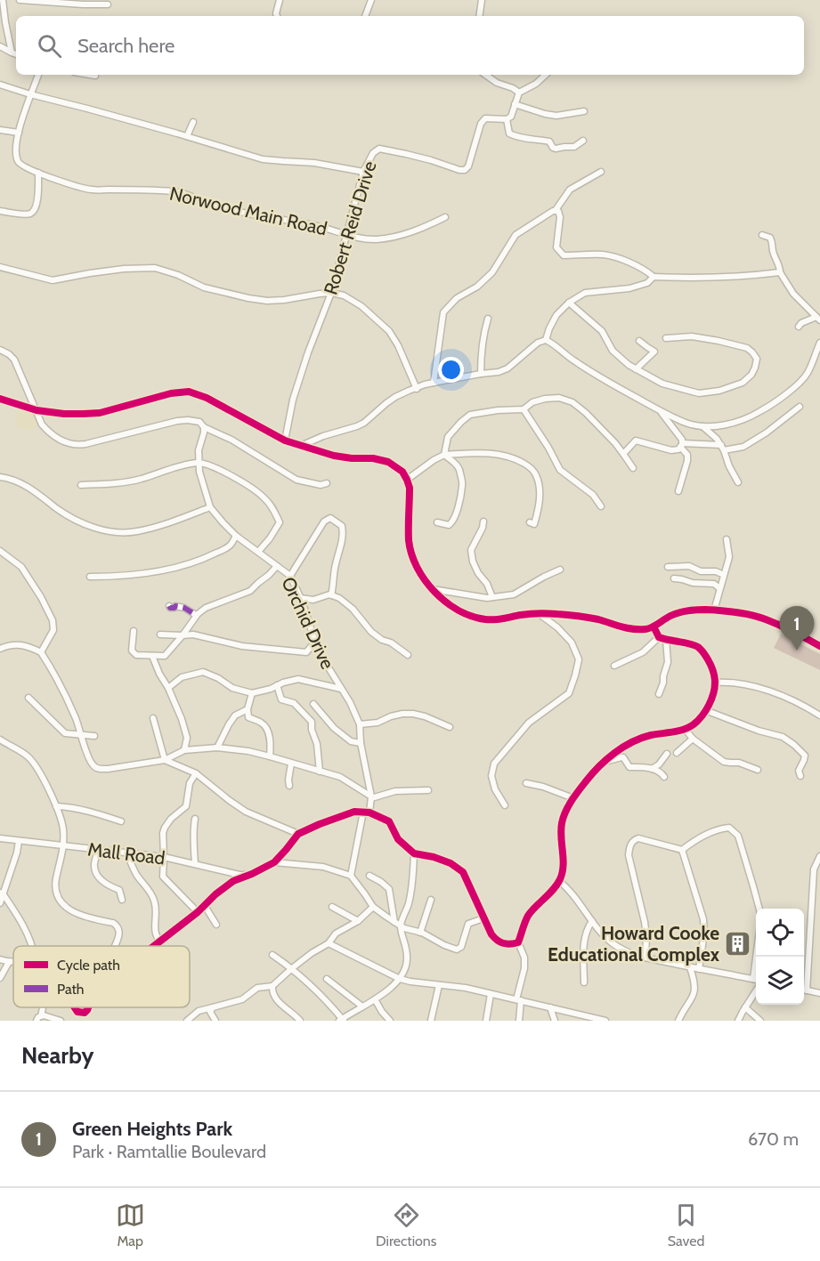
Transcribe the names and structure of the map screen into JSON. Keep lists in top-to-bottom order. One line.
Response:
{"streets":{"street":["Norwood Main Road","Robert Reid Drive","Orchid Drive","Mall Road"]},"crossings":[["Norwood Main Road","Robert Reid Drive"]],"places":{"building":["Howard Cooke Educational Complex"]},"legend":["Cycle path","Path"],"page":{"search":"Search here","pins":"1","heading":"Nearby","list":[{"mark":"1","name":"Green Heights Park","note":"Park · Ramtallie Boulevard","value":"670 m"}],"nav":["Map","Directions","Saved"]}}
